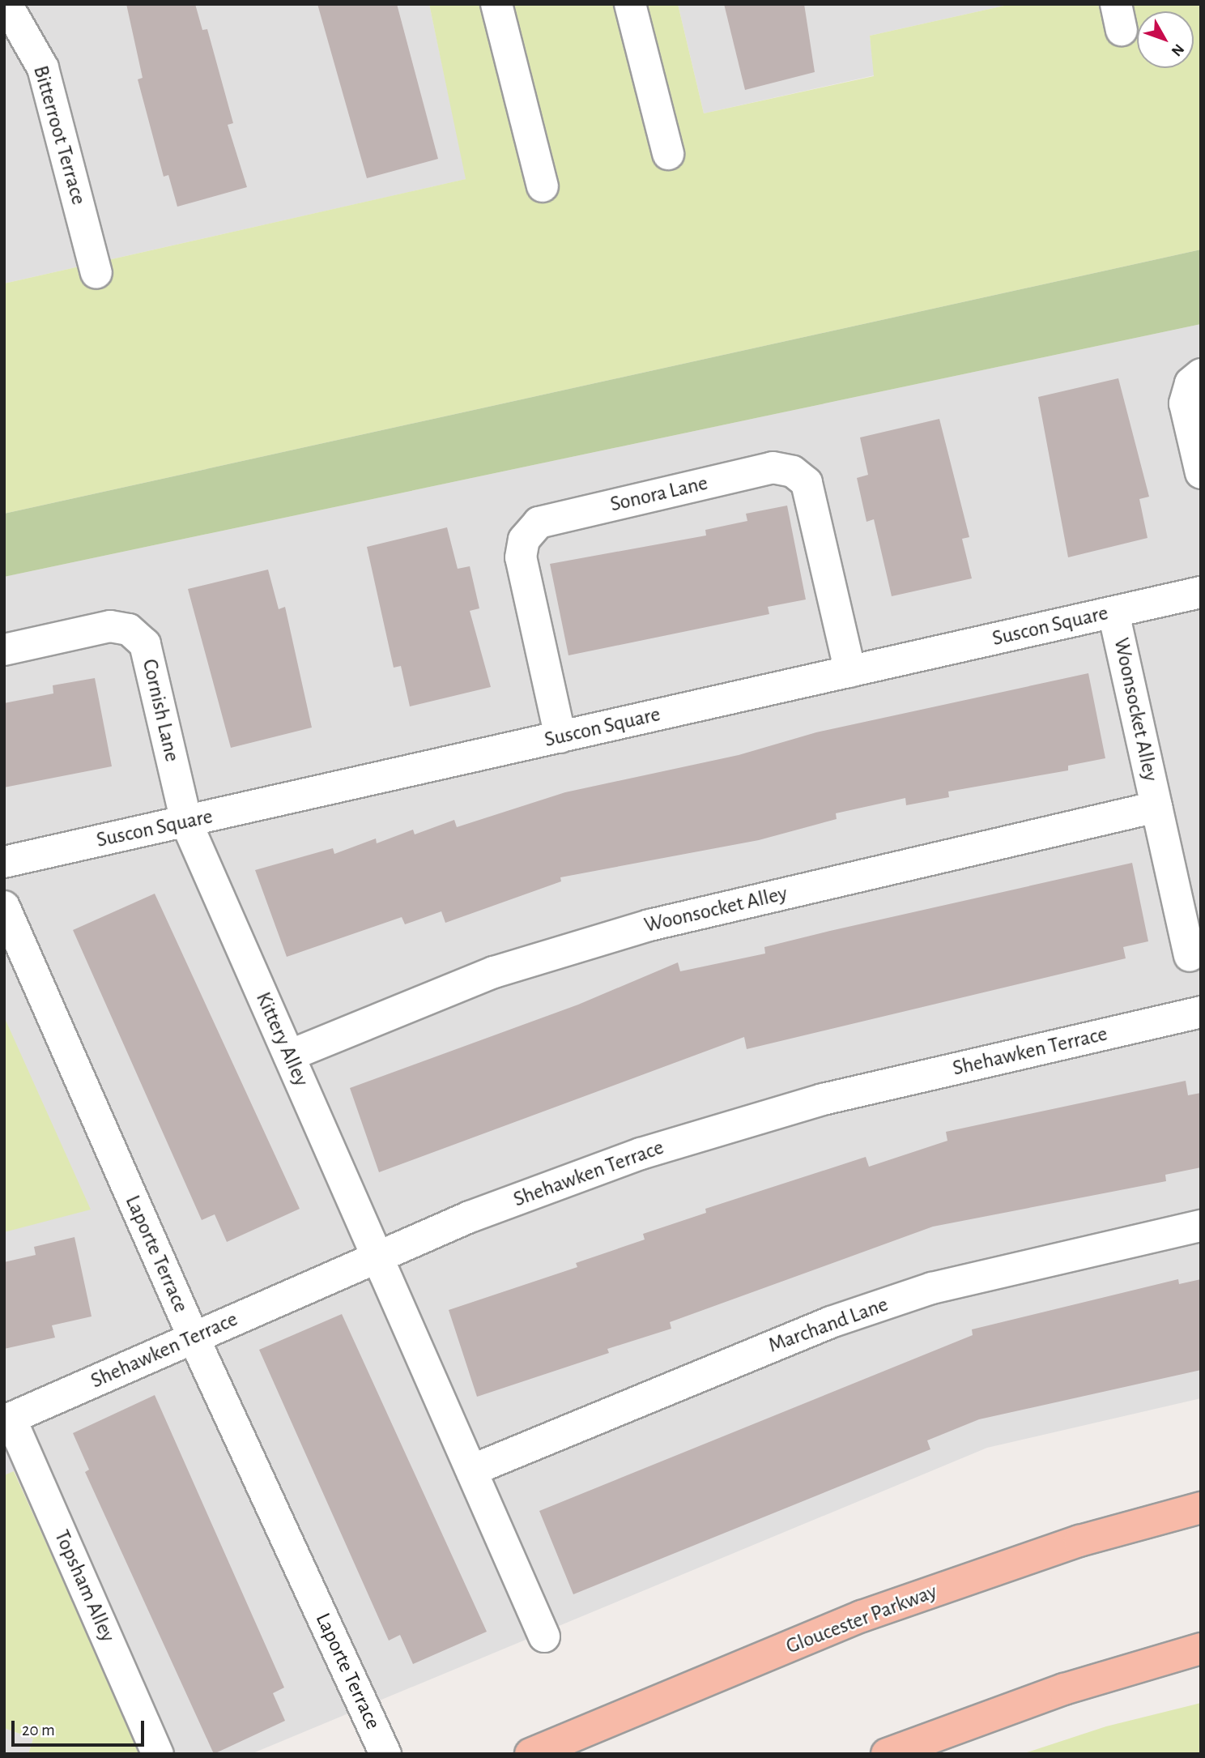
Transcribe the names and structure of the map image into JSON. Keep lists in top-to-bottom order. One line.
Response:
{"streets":{"main road":["Gloucester Parkway"],"street":["Bitterroot Terrace","Sonora Lane","Suscon Square","Woonsocket Alley","Cornish Lane","Kittery Alley","Shehawken Terrace","Laporte Terrace","Marchand Lane","Topsham Alley"]},"crossings":[["Sonora Lane","Suscon Square"],["Suscon Square","Woonsocket Alley"],["Suscon Square","Cornish Lane"],["Suscon Square","Kittery Alley"],["Woonsocket Alley","Kittery Alley"],["Cornish Lane","Kittery Alley"],["Kittery Alley","Shehawken Terrace"],["Shehawken Terrace","Laporte Terrace"],["Shehawken Terrace","Topsham Alley"]],"scale_bar":"20 m","north":"bottom right"}
